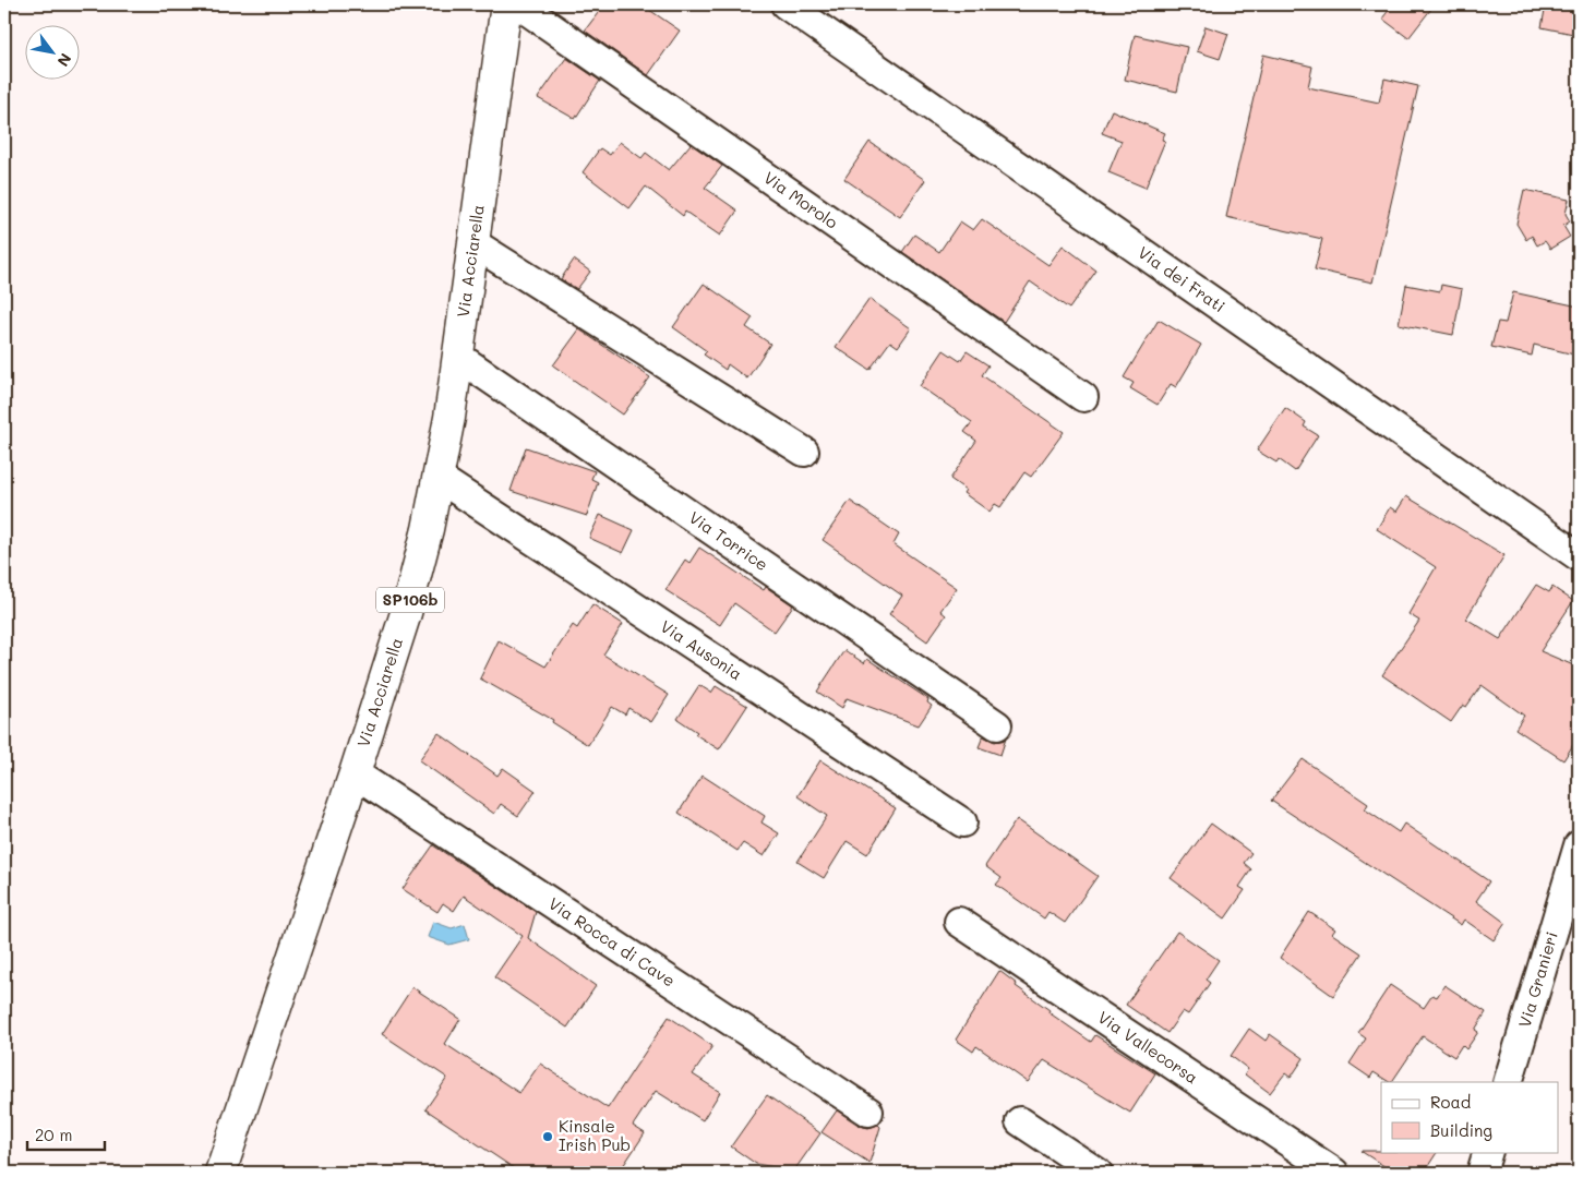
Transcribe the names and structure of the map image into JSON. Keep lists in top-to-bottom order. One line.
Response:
{"streets":{"main road":["Via Acciarella","SP106b"],"street":["Via Morolo","Via dei Frati","Via Torrice","Via Ausonia","Via Rocca di Cave","Via Granieri","Via Vallecorsa"]},"crossings":[["Via Acciarella","Via Torrice"],["Via Acciarella","Via Ausonia"],["Via Acciarella","Via Rocca di Cave"]],"places":["Kinsale Irish Pub"],"legend":["Road","Building"],"scale_bar":"20 m","north":"bottom right"}
